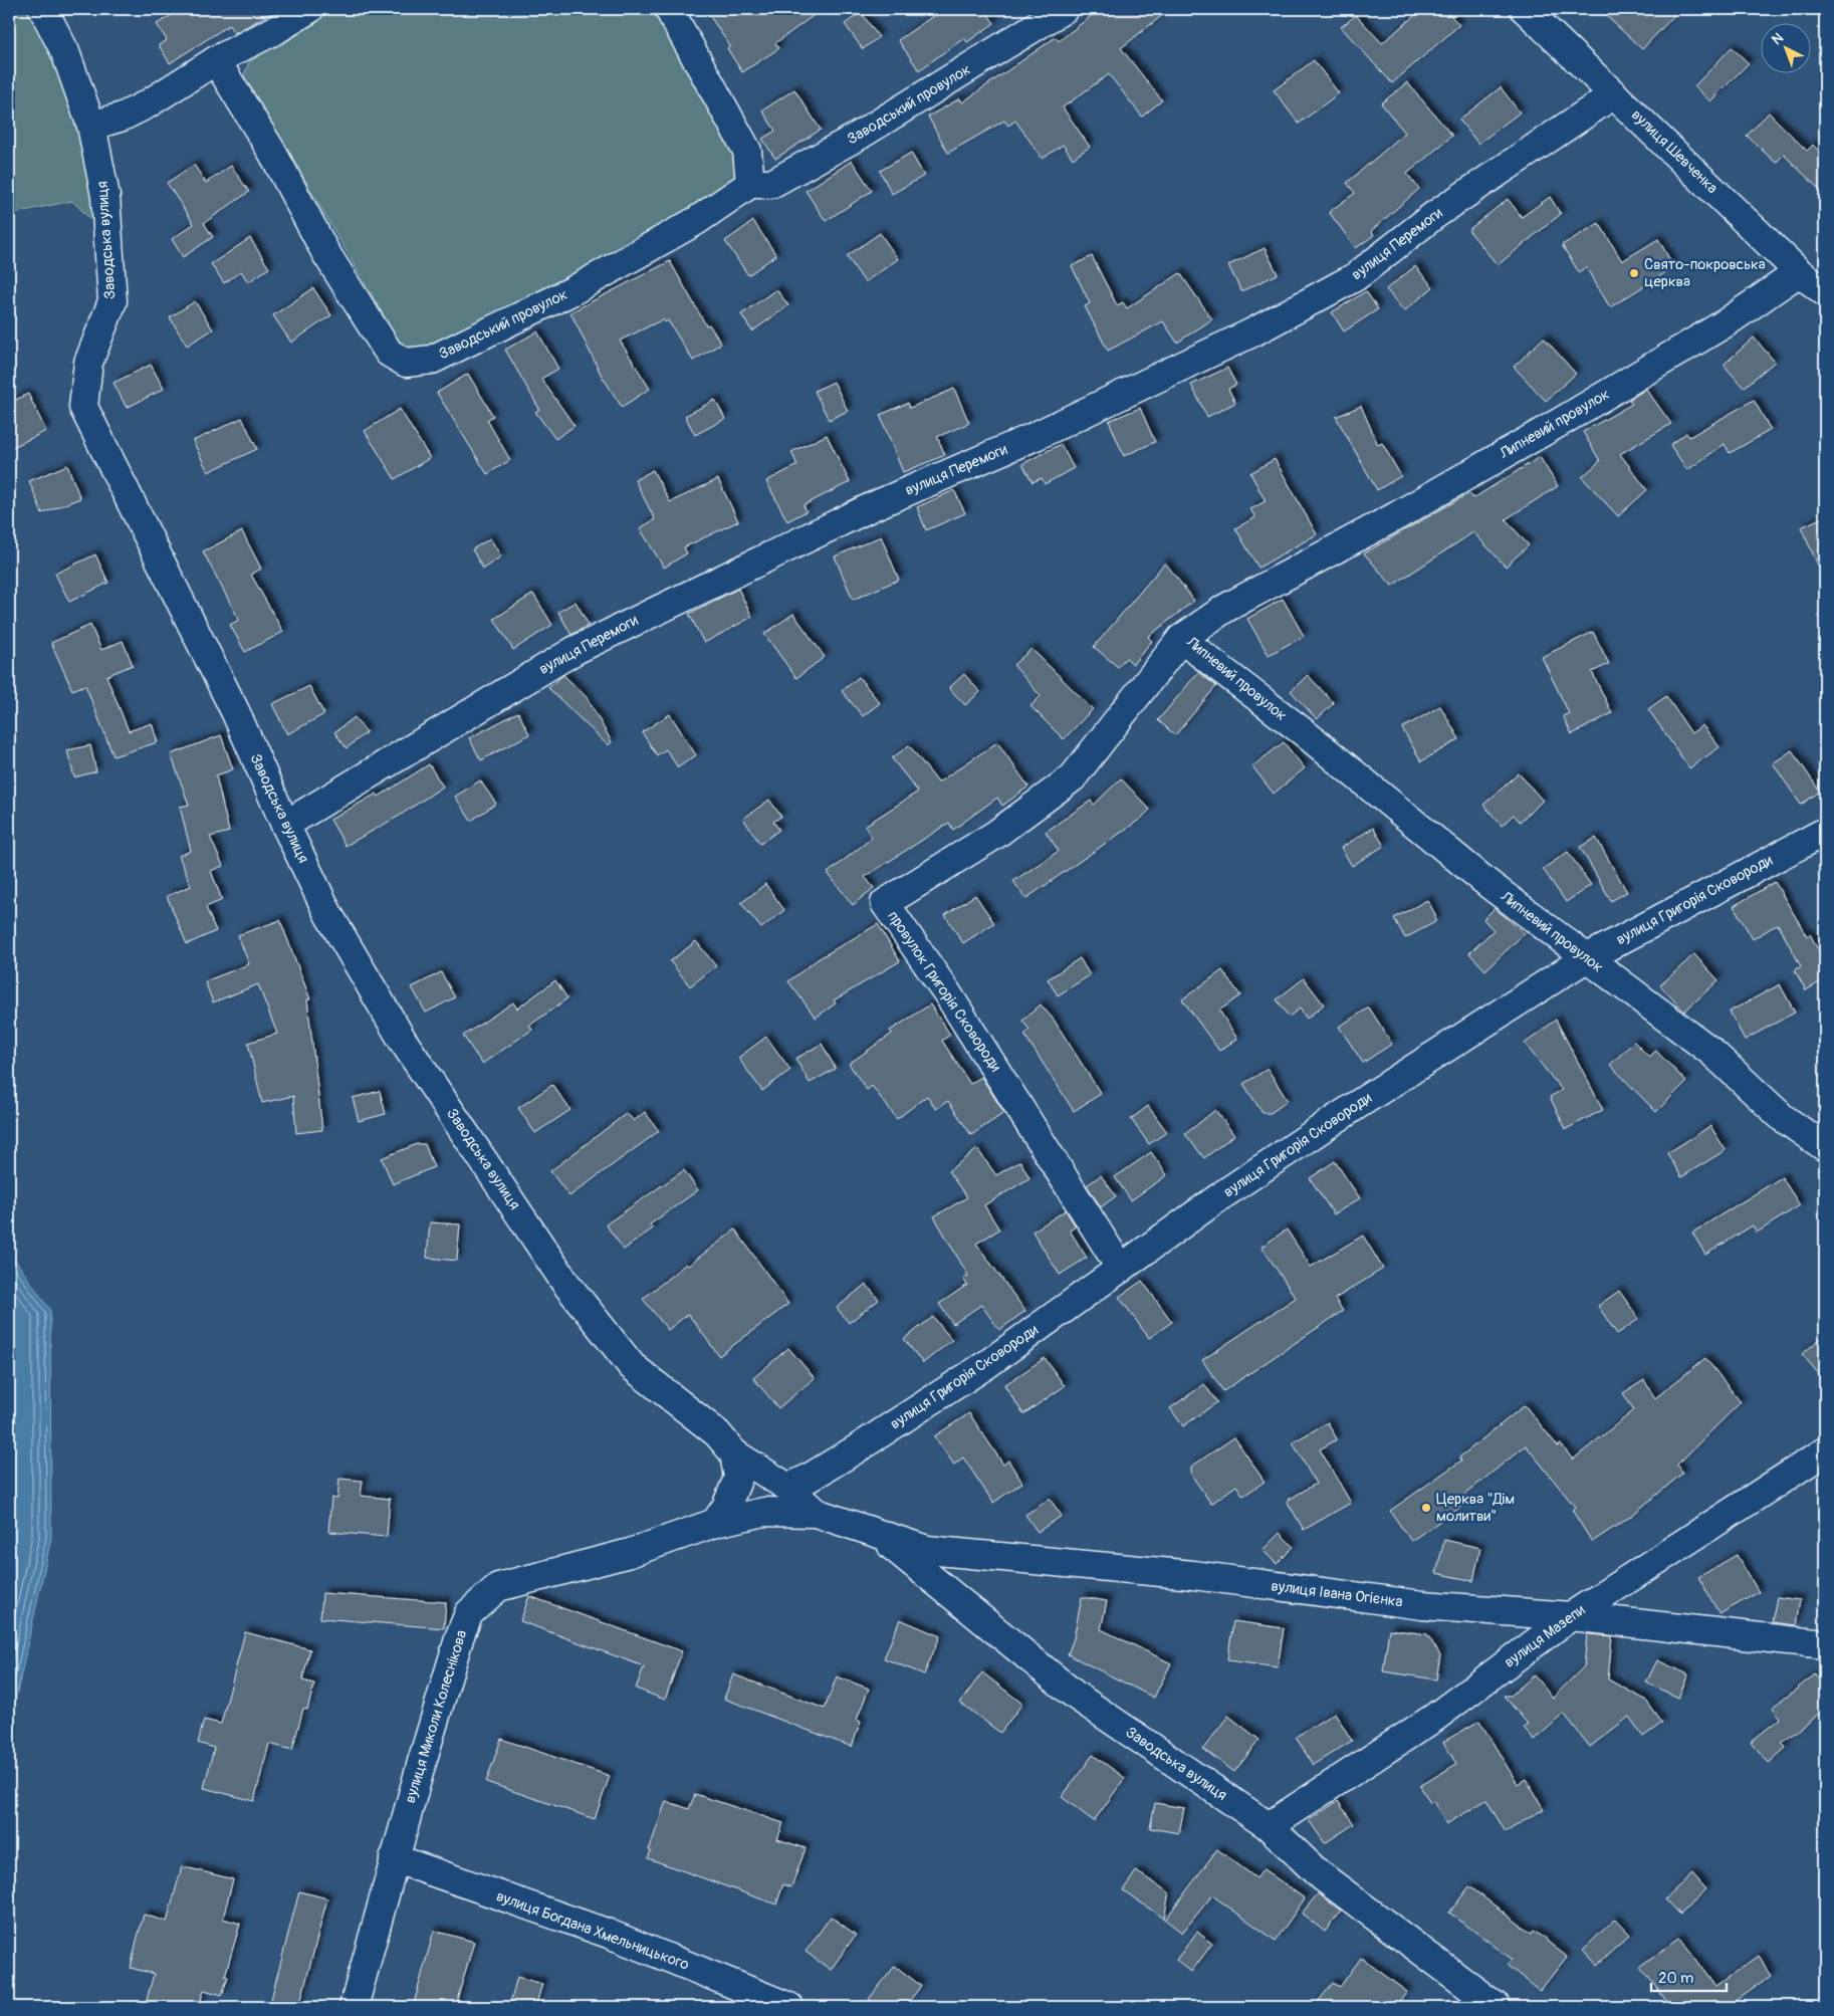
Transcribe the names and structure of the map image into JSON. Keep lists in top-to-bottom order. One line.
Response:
{"streets":{"street":["Заводський провулок","вулиця Шевченка","Заводська вулиця","вулиця Перемоги","Липневий провулок","вулиця Григорія Сковороди","провулок Григорія Сковороди","вулиця Івана Огієнка","вулиця Мазепи","вулиця Миколи Колеснікова","вулиця Богдана Хмельницького"]},"crossings":[["вулиця Шевченка","вулиця Перемоги"],["вулиця Шевченка","Липневий провулок"],["Заводська вулиця","вулиця Перемоги"],["Заводська вулиця","вулиця Григорія Сковороди"],["Заводська вулиця","вулиця Івана Огієнка"],["Заводська вулиця","вулиця Мазепи"],["Заводська вулиця","вулиця Миколи Колеснікова"],["Липневий провулок","вулиця Григорія Сковороди"],["Липневий провулок","провулок Григорія Сковороди"],["вулиця Григорія Сковороди","провулок Григорія Сковороди"],["вулиця Івана Огієнка","вулиця Мазепи"],["вулиця Миколи Колеснікова","вулиця Богдана Хмельницького"]],"places":["Свято-покровська церква","Церква \"Дім молитви\""],"scale_bar":"20 m","north":"top left"}
